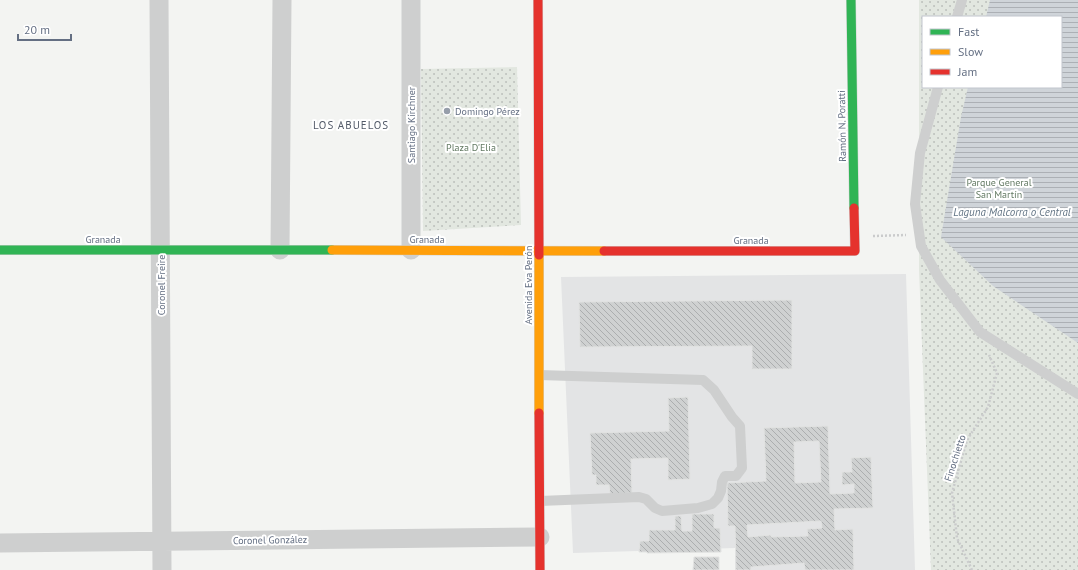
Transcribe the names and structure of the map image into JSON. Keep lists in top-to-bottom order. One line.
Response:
{"streets":{"street":["Santiago Kirchner","Ramón N. Poratti","Granada","Coronel Freire","Avenida Eva Perón","Coronel González"],"path":["Finochietto"]},"crossings":[["Santiago Kirchner","Granada"],["Ramón N. Poratti","Granada"],["Granada","Coronel Freire"],["Granada","Avenida Eva Perón"],["Coronel Freire","Coronel González"],["Avenida Eva Perón","Coronel González"]],"districts":["LOS ABUELOS"],"water":["Laguna Malcorra o Central"],"parks":["Plaza D'Elia","Parque General San Martín"],"places":["Domingo Pérez"],"legend":["Fast","Slow","Jam"],"scale_bar":"20 m"}
